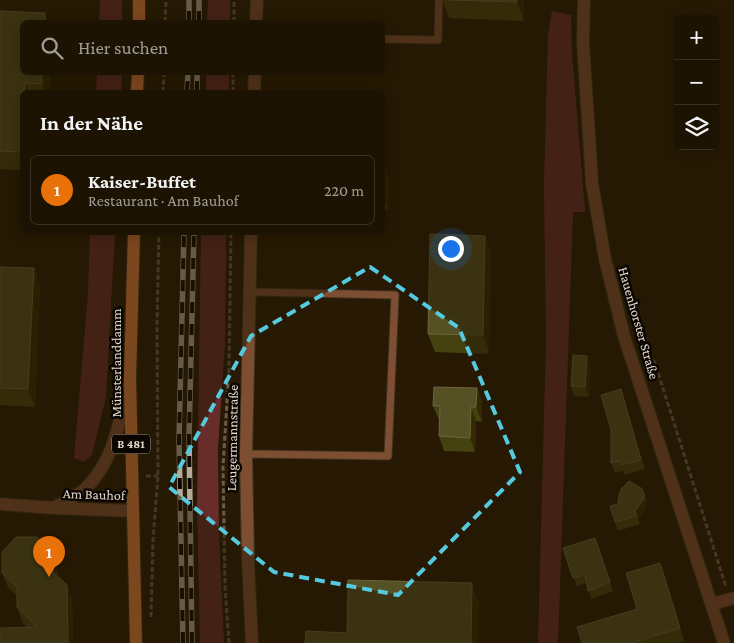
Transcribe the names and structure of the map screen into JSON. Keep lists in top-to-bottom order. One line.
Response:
{"streets":{"main road":["Münsterlanddamm","B 481"],"street":["Hauenhorster Straße","Leugermannstraße","Am Bauhof"]},"crossings":[["Münsterlanddamm","Am Bauhof"]],"page":{"map_buttons":["+","−"],"search":"Hier suchen","heading":"In der Nähe","list":[{"mark":"1","name":"Kaiser-Buffet","note":"Restaurant · Am Bauhof","value":"220 m"}],"pins":"1"}}
